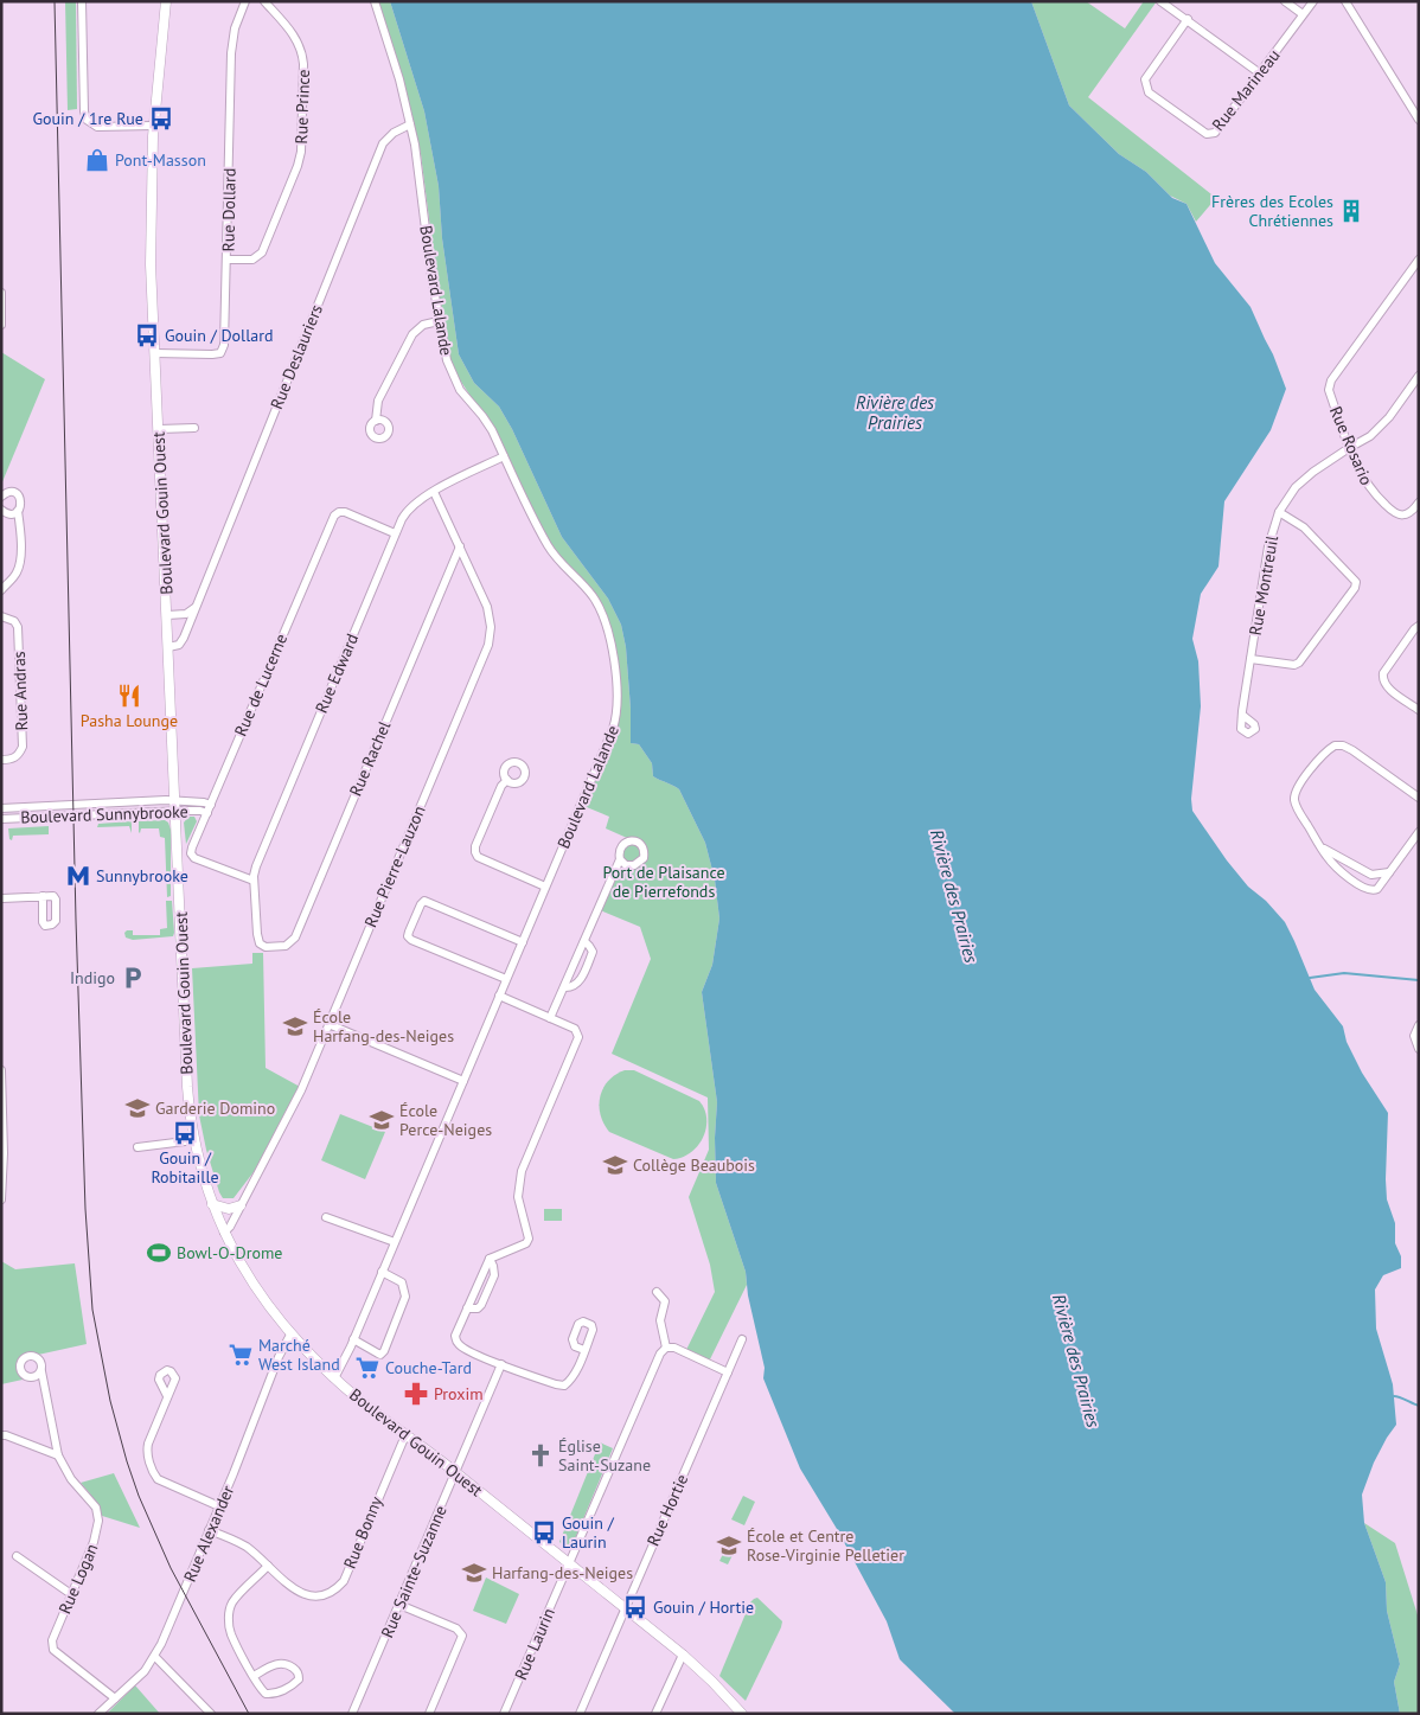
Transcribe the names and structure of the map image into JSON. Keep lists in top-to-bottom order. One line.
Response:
{"streets":{"main road":["Boulevard Gouin Ouest"],"street":["Rue Marineau","Rue Prince","Rue Dollard","Boulevard Lalande","Rue Deslauriers","Rue Rosario","Rue Montreuil","Rue Edward","Rue de Lucerne","Rue Andras","Rue Rachel","Boulevard Sunnybrooke","Rue Pierre-Lauzon","Rue Hortie","Rue Bonny","Rue Alexander","Rue Sainte-Suzanne","Rue Logan","Rue Laurin"]},"crossings":[["Rue Prince","Rue Dollard"],["Rue Dollard","Boulevard Gouin Ouest"],["Boulevard Lalande","Rue Deslauriers"],["Boulevard Lalande","Boulevard Gouin Ouest"],["Boulevard Lalande","Rue Edward"],["Rue Deslauriers","Boulevard Gouin Ouest"],["Rue Rosario","Rue Montreuil"],["Boulevard Gouin Ouest","Boulevard Sunnybrooke"],["Boulevard Gouin Ouest","Rue Pierre-Lauzon"],["Boulevard Gouin Ouest","Rue Hortie"],["Boulevard Gouin Ouest","Rue Bonny"],["Boulevard Gouin Ouest","Rue Alexander"],["Boulevard Gouin Ouest","Rue Sainte-Suzanne"],["Boulevard Gouin Ouest","Rue Laurin"],["Rue Edward","Rue de Lucerne"],["Rue Edward","Rue Rachel"],["Rue Edward","Rue Pierre-Lauzon"],["Rue de Lucerne","Boulevard Sunnybrooke"],["Rue Rachel","Rue Pierre-Lauzon"],["Rue Bonny","Rue Alexander"],["Rue Alexander","Rue Logan"]],"water":["Rivière des Prairies"],"parks":["Port de Plaisance de Pierrefonds"],"places":{"bus stop":["Gouin / 1re Rue","Gouin / Dollard","Gouin / Robitaille","Gouin / Laurin","Gouin / Hortie"],"shop":["Pont-Masson"],"building":["Frères des Ecoles Chrétiennes"],"restaurant":["Pasha Lounge"],"metro station":["Sunnybrooke"],"parking":["Indigo"],"school or university":["École Harfang-des-Neiges","Garderie Domino","École Perce-Neiges","Collège Beaubois","École et Centre Rose-Virginie Pelletier","Harfang-des-Neiges"],"sports":["Bowl-O-Drome"],"supermarket":["Marché West Island","Couche-Tard"],"pharmacy":["Proxim"],"church":["Église Saint-Suzane"]}}
